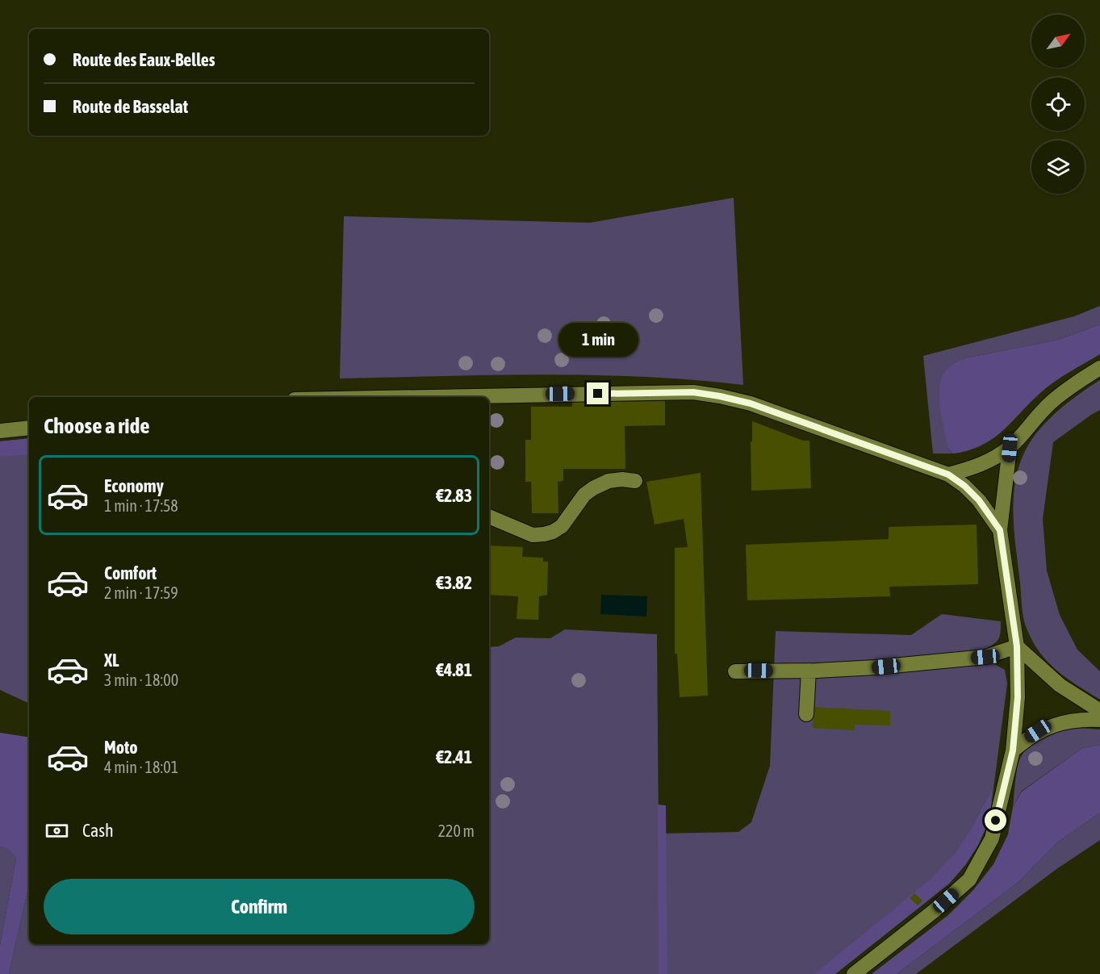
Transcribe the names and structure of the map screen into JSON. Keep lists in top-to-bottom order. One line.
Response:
{"north":"top right","page":{"banner":["Route des Eaux-Belles","Route de Basselat"],"bubble":"1 min","heading":"Choose a ride","list":[{"name":"Economy","note":"1 min · 17:58","value":"€2.83"},{"name":"Comfort","note":"2 min · 17:59","value":"€3.82"},{"name":"XL","note":"3 min · 18:00","value":"€4.81"},{"name":"Moto","note":"4 min · 18:01","value":"€2.41"}],"pay":["Cash","220 m"],"buttons":"Confirm"}}
